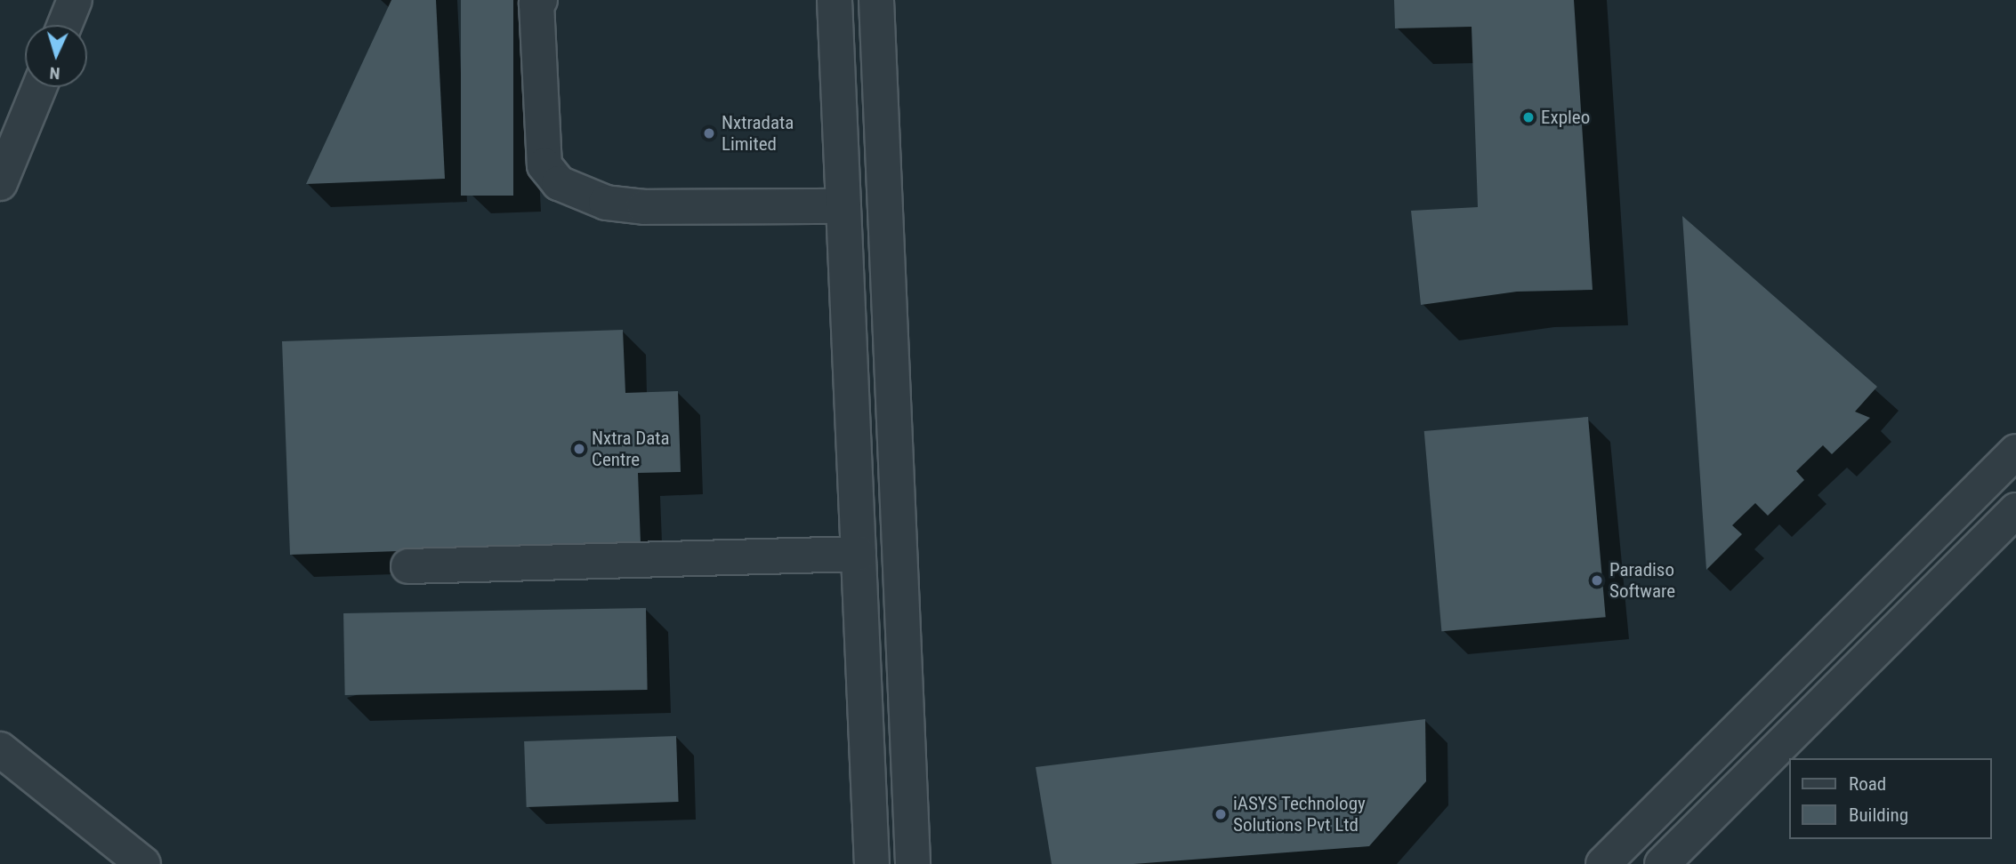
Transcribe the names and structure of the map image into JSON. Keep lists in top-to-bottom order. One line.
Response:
{"places":["Expleo","Nxtradata Limited","Nxtra Data Centre","Paradiso Software","iASYS Technology Solutions Pvt Ltd"],"legend":["Road","Building"],"north":"bottom"}
